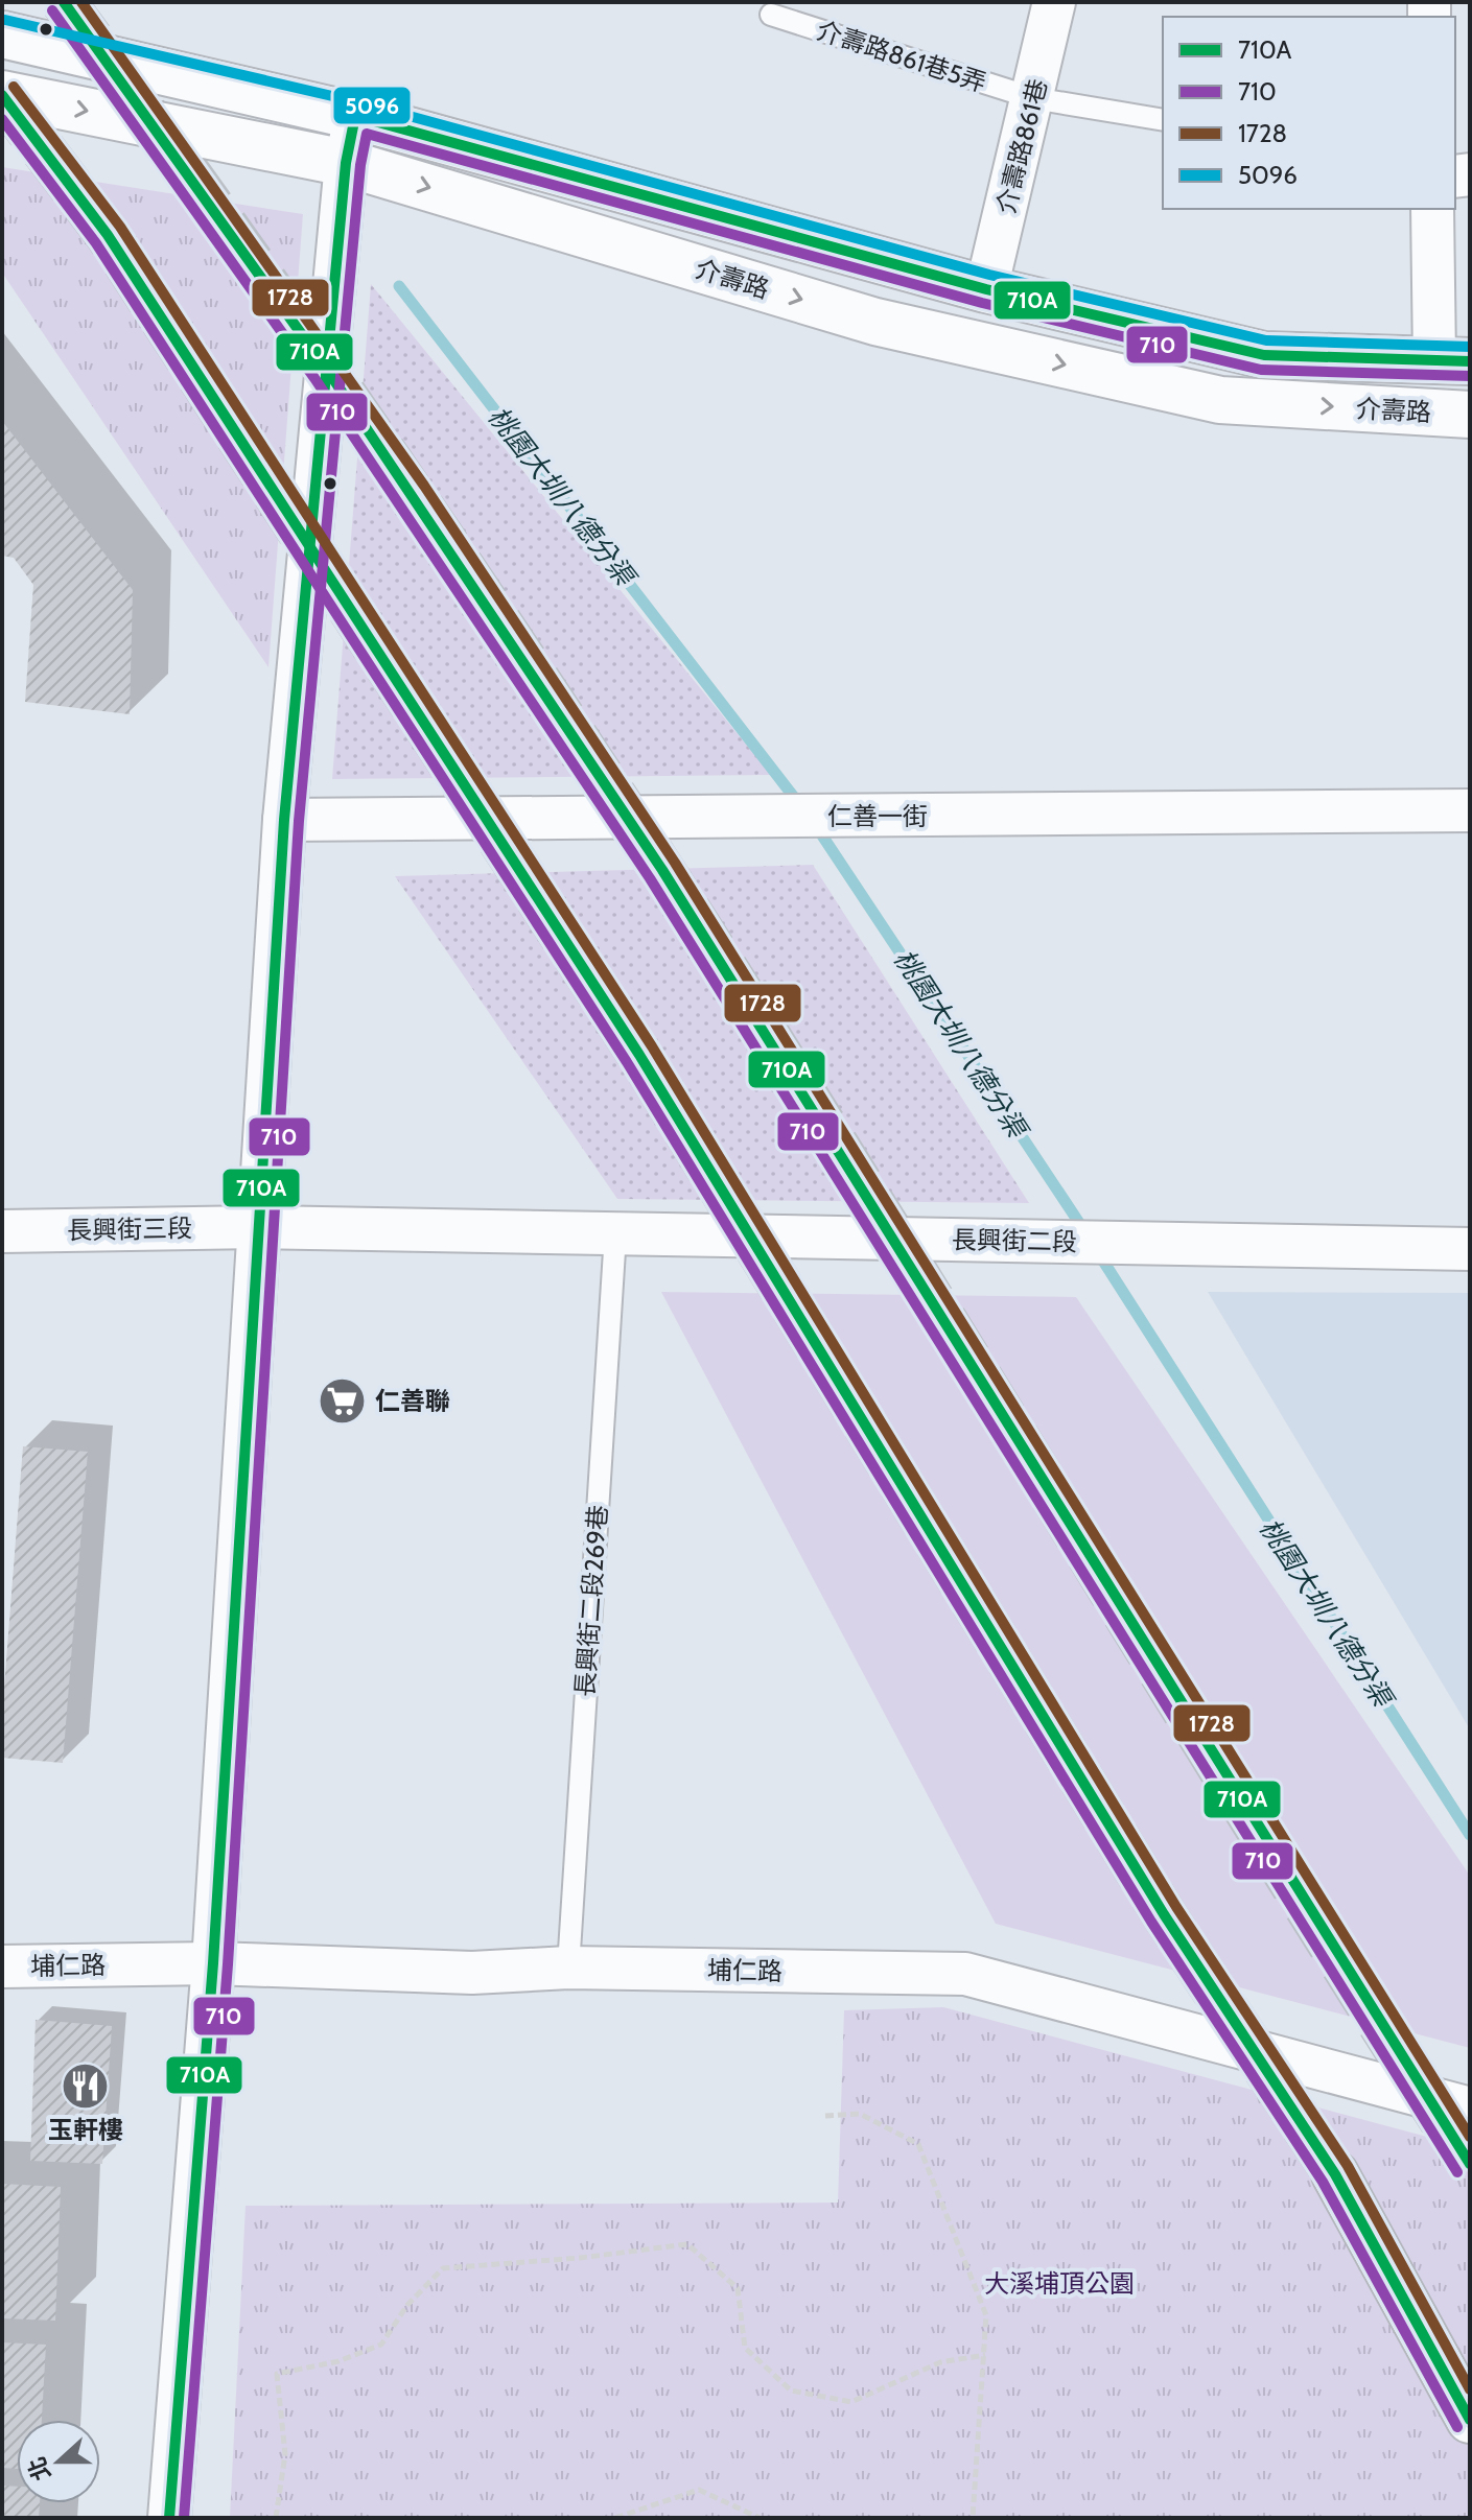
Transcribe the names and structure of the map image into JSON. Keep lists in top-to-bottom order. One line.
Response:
{"streets":{"main road":["介壽路"],"street":["介壽路861巷","仁善一街","長興街三段","長興街二段","埔仁路"],"lane":["介壽路861巷5弄","長興街二段269巷"]},"crossings":[["介壽路861巷5弄","介壽路861巷"],["介壽路861巷","介壽路"],["長興街三段","長興街二段"],["長興街二段","長興街二段269巷"],["長興街二段269巷","埔仁路"]],"water":["桃園大圳八德分渠"],"parks":["大溪埔頂公園"],"places":{"supermarket":["仁善聯"],"restaurant":["玉軒樓"]},"lines":["transit line 710A","transit line 1728","transit line 710","transit line 5096"],"legend":["710A","710","1728","5096"],"north":"left"}
